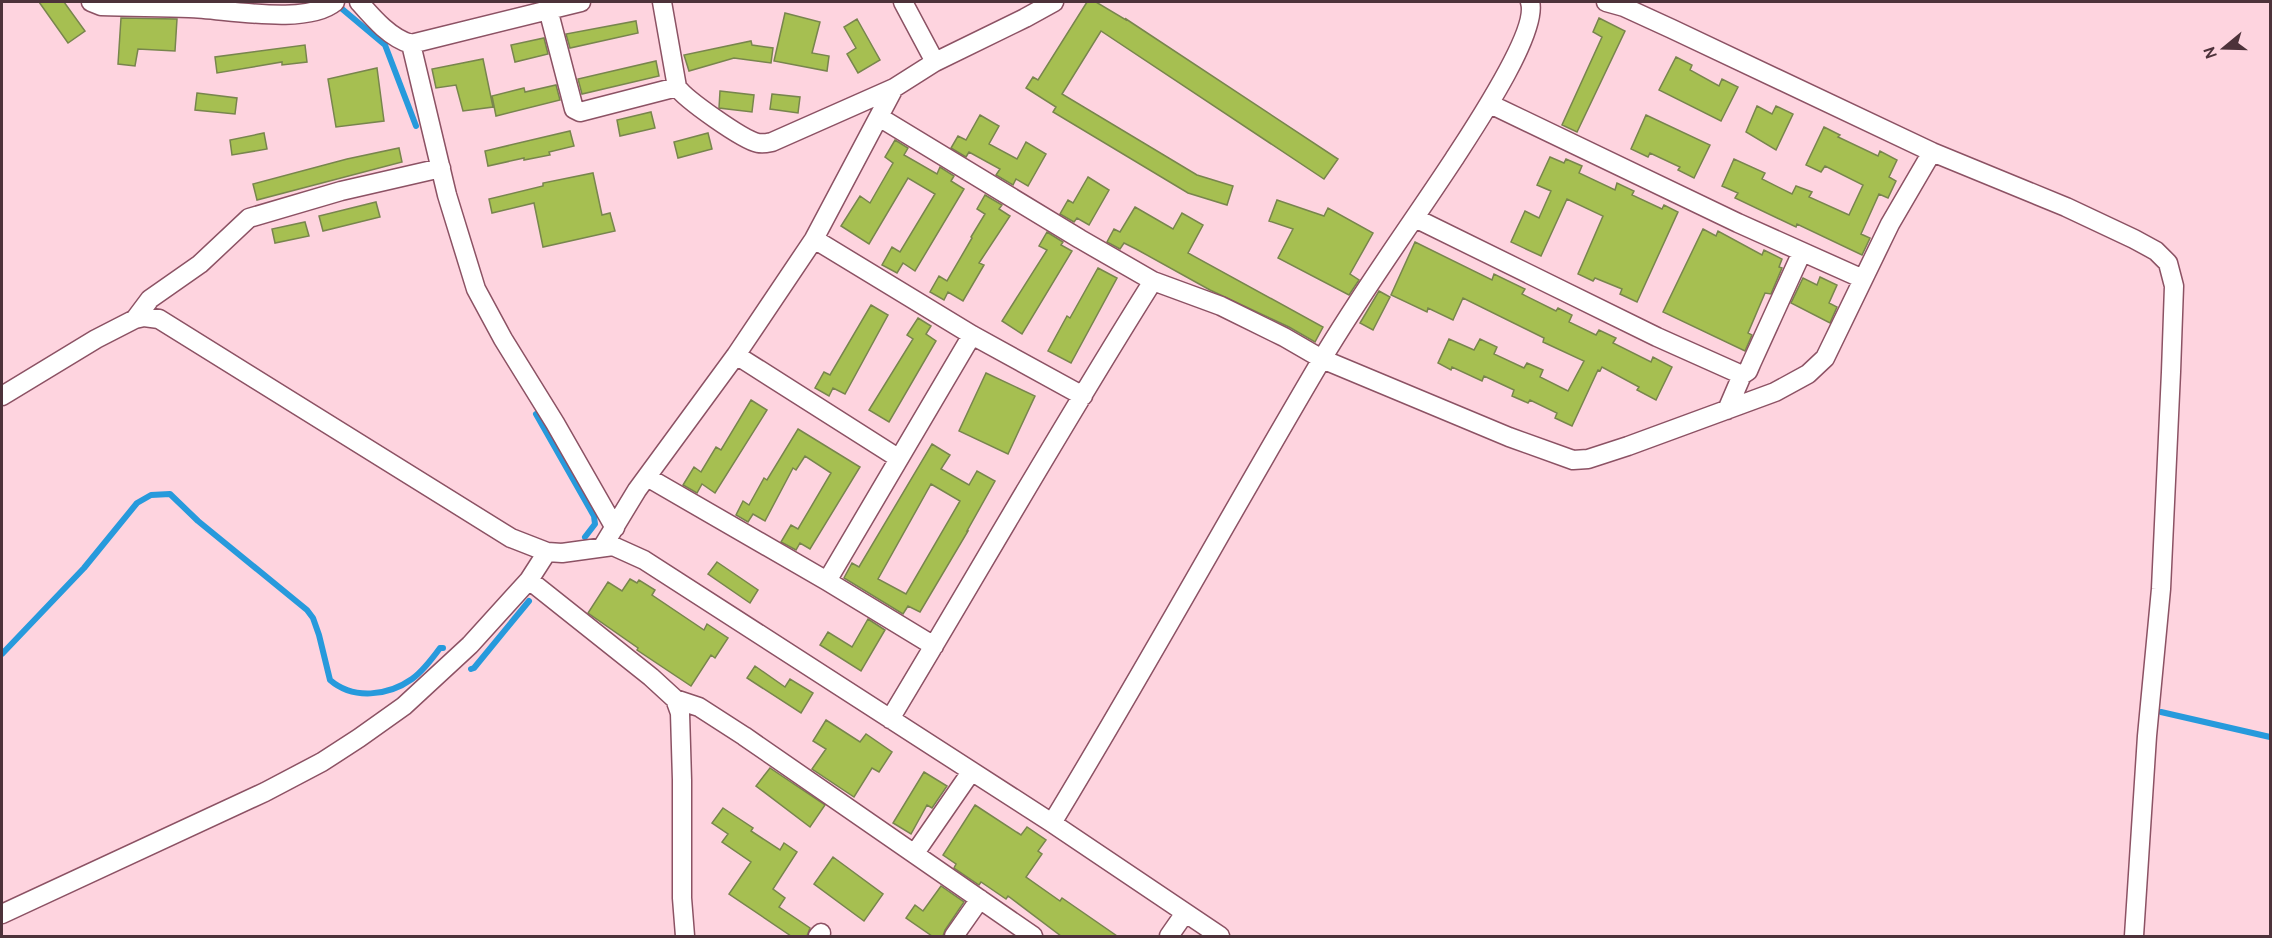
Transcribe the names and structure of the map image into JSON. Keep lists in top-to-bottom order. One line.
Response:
{"north":"left"}
